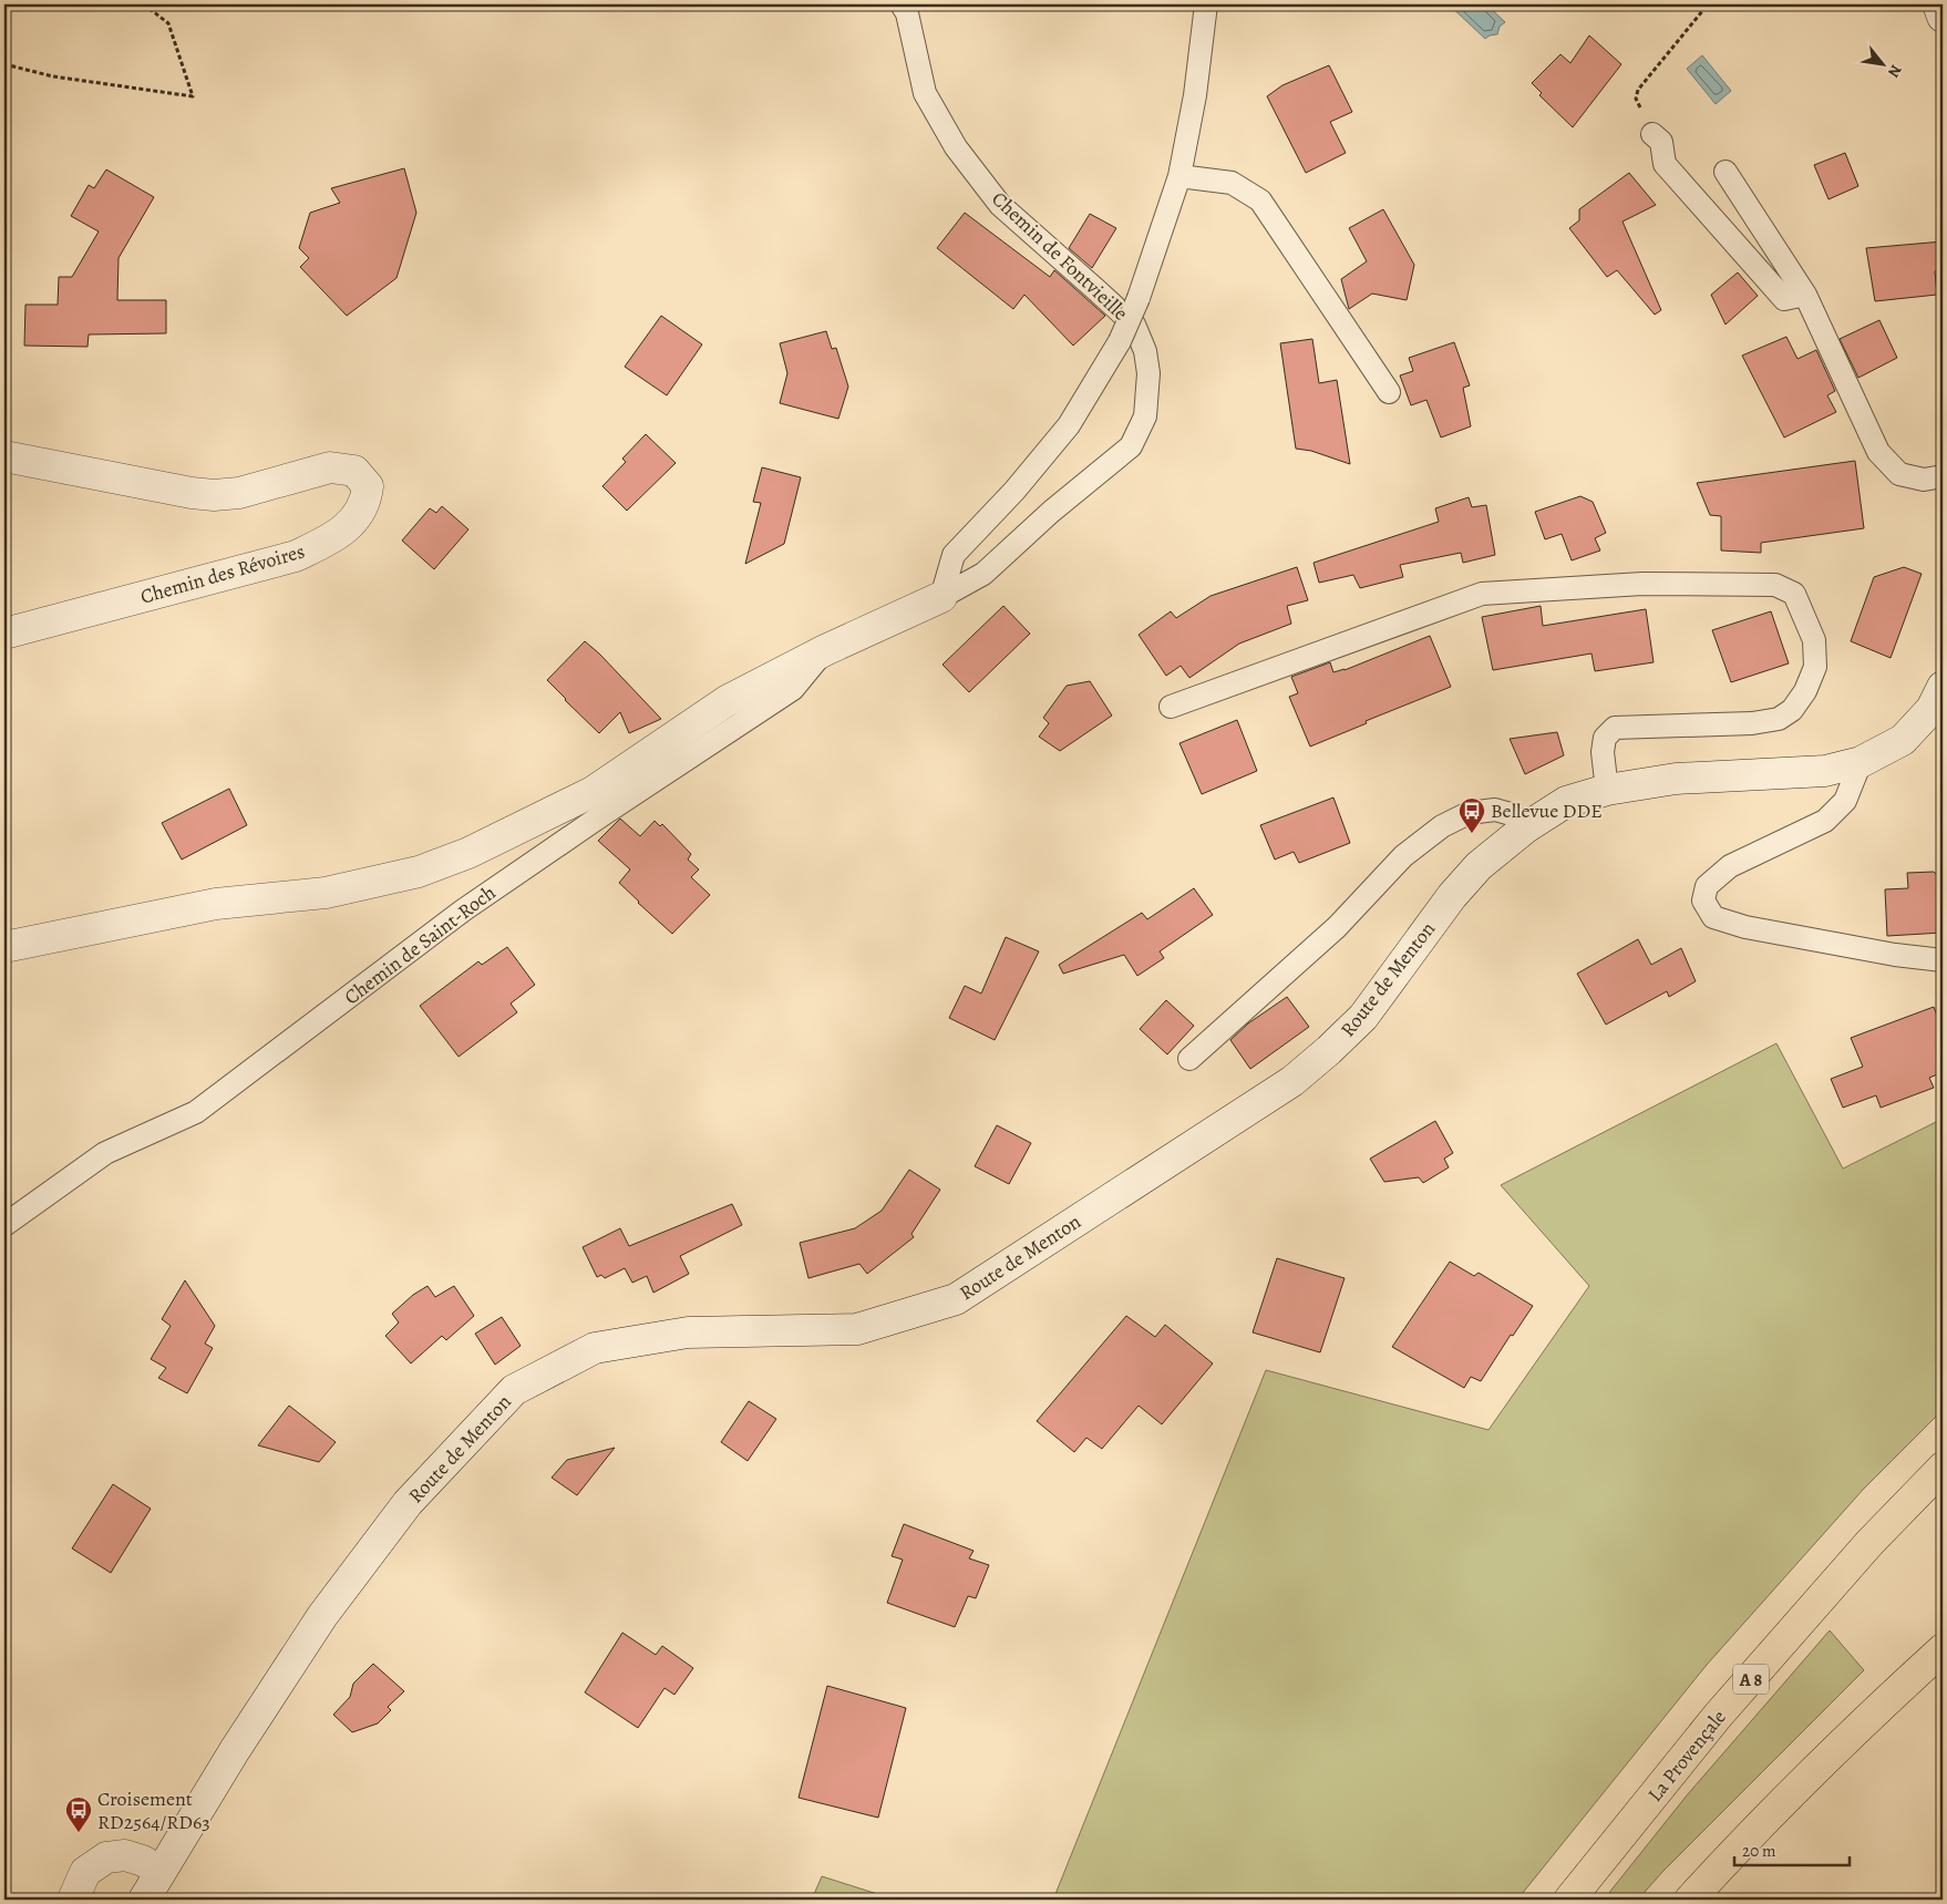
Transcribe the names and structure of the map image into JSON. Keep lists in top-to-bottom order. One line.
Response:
{"streets":{"highway":["A 8","La Provençale"],"main road":["Chemin des Révoires","Route de Menton"],"lane":["Chemin de Fontvieille","Chemin de Saint-Roch"]},"places":{"bus stop":["Bellevue DDE","Croisement RD2564/RD63"]},"scale_bar":"20 m","north":"bottom right"}
